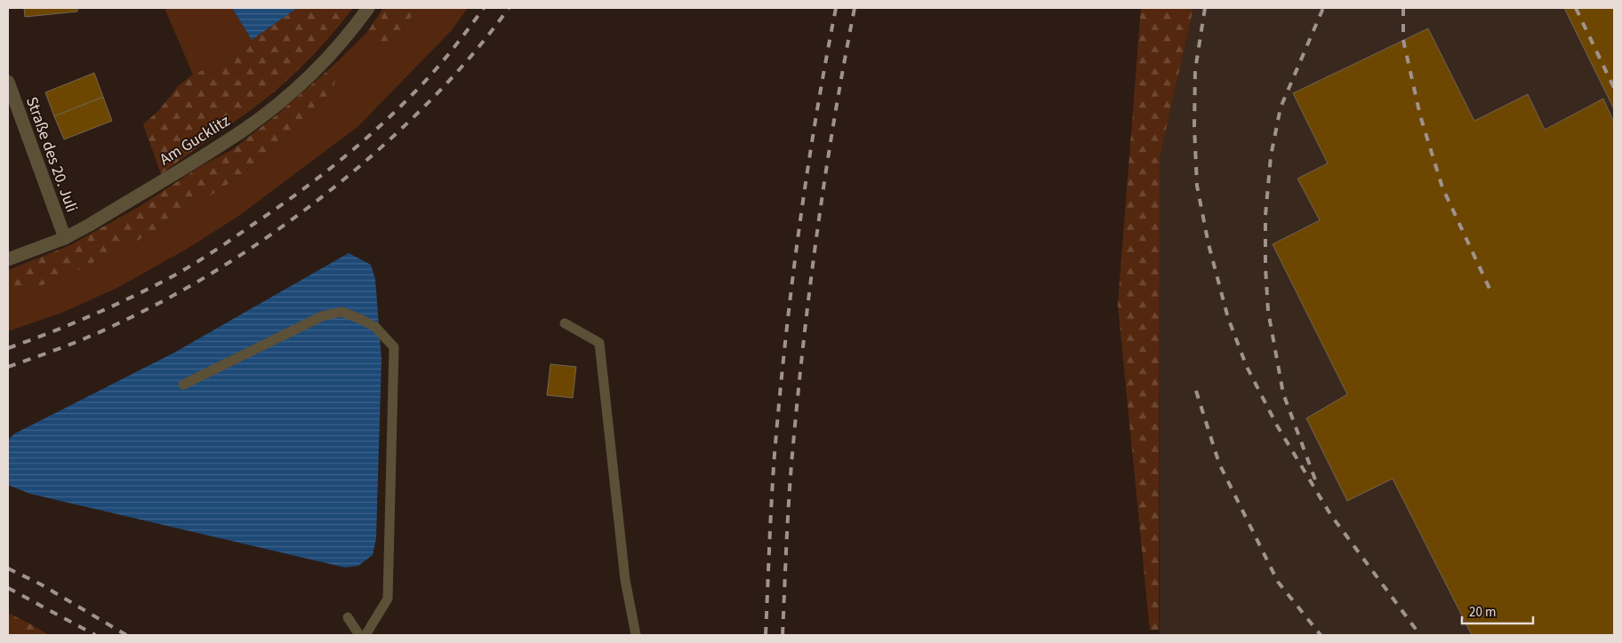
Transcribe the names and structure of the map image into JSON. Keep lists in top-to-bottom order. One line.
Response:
{"streets":{"street":["Am Gucklitz","Straße des 20. Juli"]},"crossings":[["Am Gucklitz","Straße des 20. Juli"]],"scale_bar":"20 m"}
